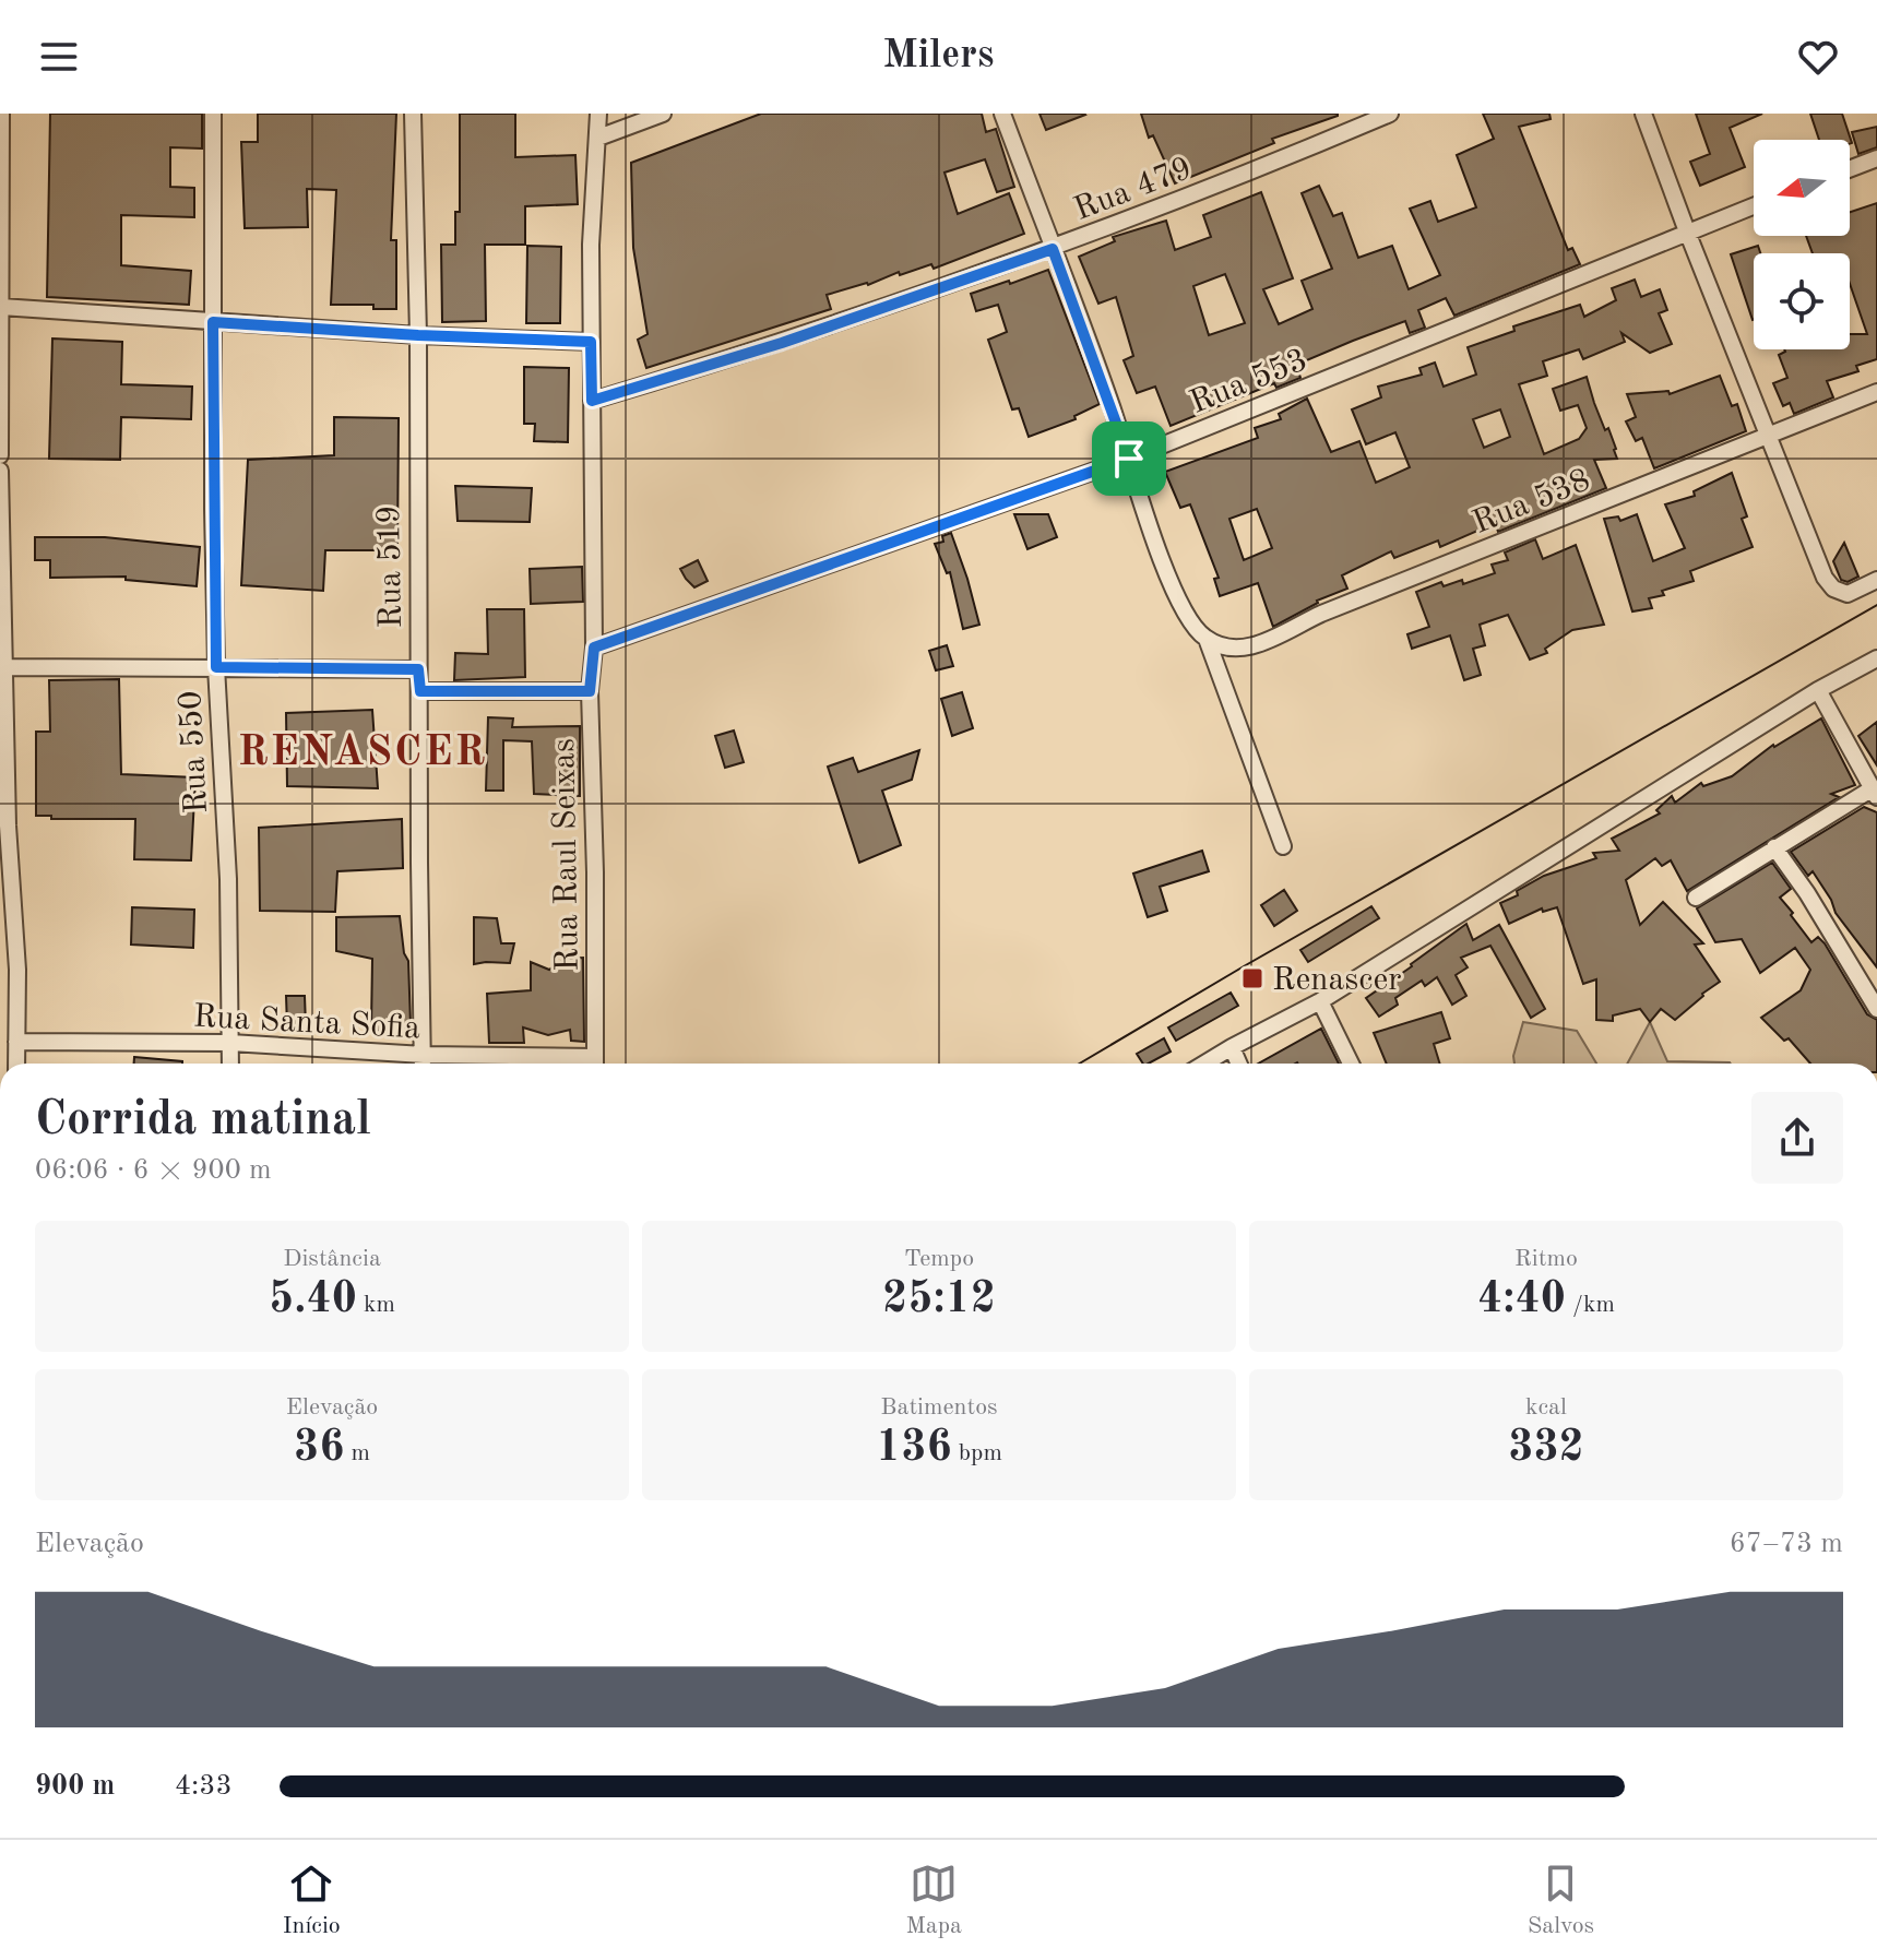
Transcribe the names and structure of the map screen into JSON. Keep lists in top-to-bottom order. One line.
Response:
{"streets":{"street":["Rua 479","Rua 553","Rua 538","Rua 519","Rua 550","Rua Raul Seixas","Rua Santa Sofia"]},"crossings":[["Rua 479","Rua Raul Seixas"],["Rua 553","Rua Raul Seixas"],["Rua 519","Rua Santa Sofia"],["Rua 550","Rua Santa Sofia"]],"districts":["RENASCER"],"places":{"transit":["Renascer"]},"north":"left","page":{"header":"Milers","heading":["Corrida matinal","06:06 · 6 × 900 m"],"stats":[["Distância","5.40 km"],["Tempo","25:12"],["Ritmo","4:40 /km"],["Elevação","36 m"],["Batimentos","136 bpm"],["kcal","332"]],"chart":["Elevação","67–73 m"],"list":[{"name":"900 m","note":"4:33"}],"tabs":["Início","Mapa","Salvos"]}}
